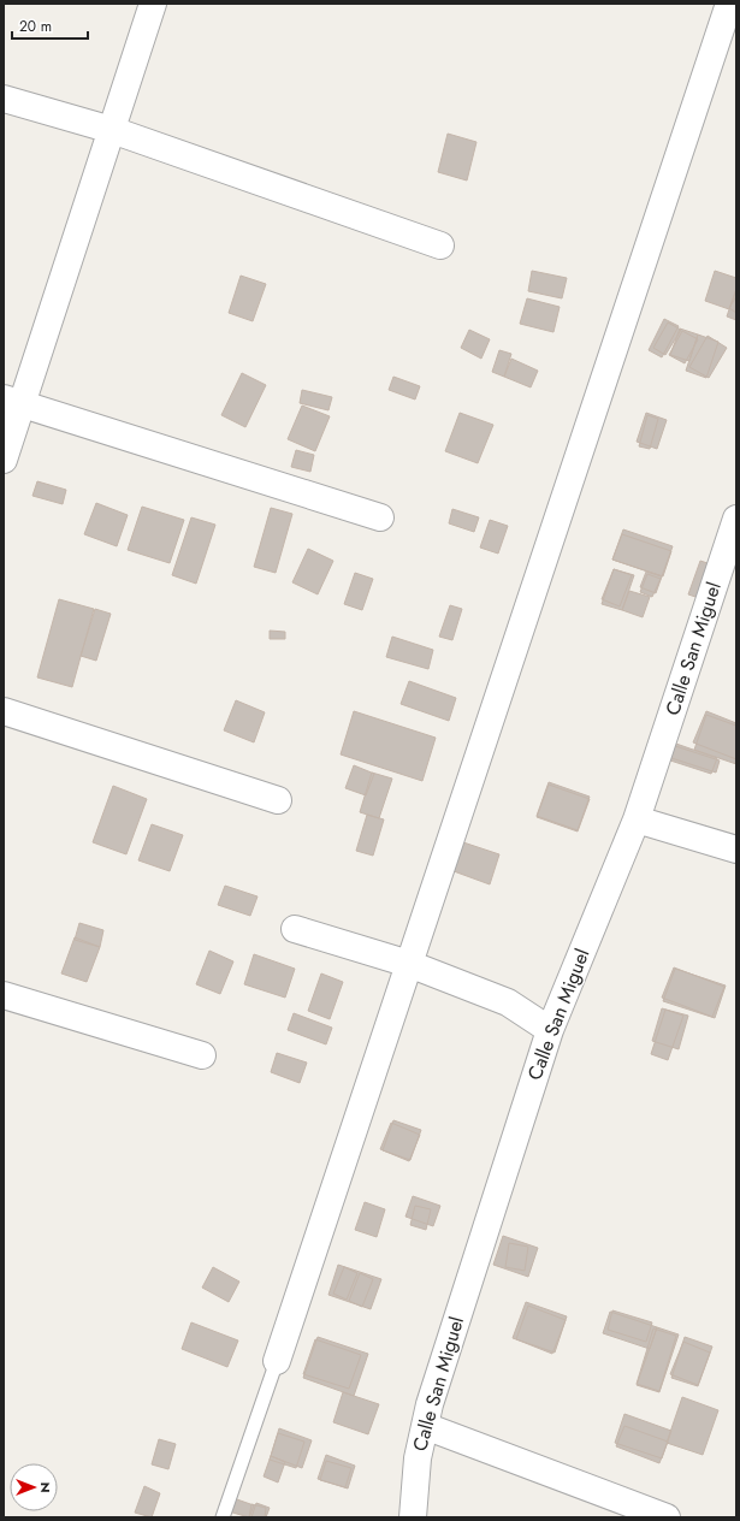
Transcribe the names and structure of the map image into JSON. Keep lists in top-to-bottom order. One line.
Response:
{"streets":{"street":["Calle San Miguel"]},"scale_bar":"20 m","north":"right"}
